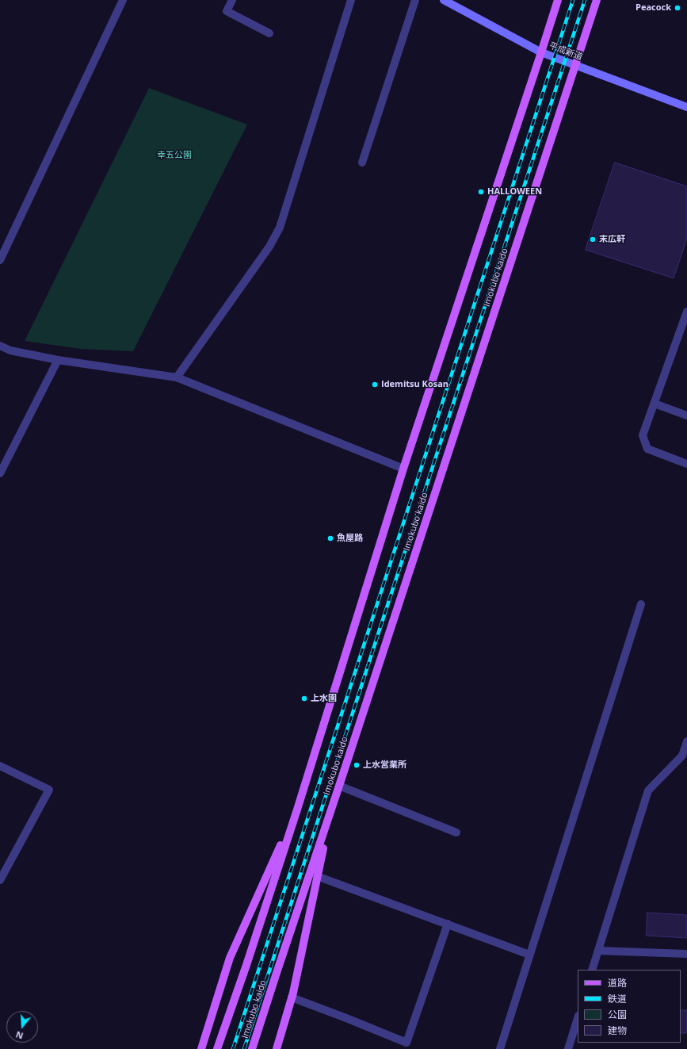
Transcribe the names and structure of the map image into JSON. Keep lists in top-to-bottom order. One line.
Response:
{"streets":{"main road":["Imokubo kaido"],"street":["平成新道"]},"crossings":[["平成新道","Imokubo kaido"]],"parks":["幸五公園"],"places":["Peacock","HALLOWEEN","末広軒","Idemitsu Kosan","魚屋路","上水園","上水営業所"],"legend":["道路","鉄道","公園","建物"],"north":"bottom"}
